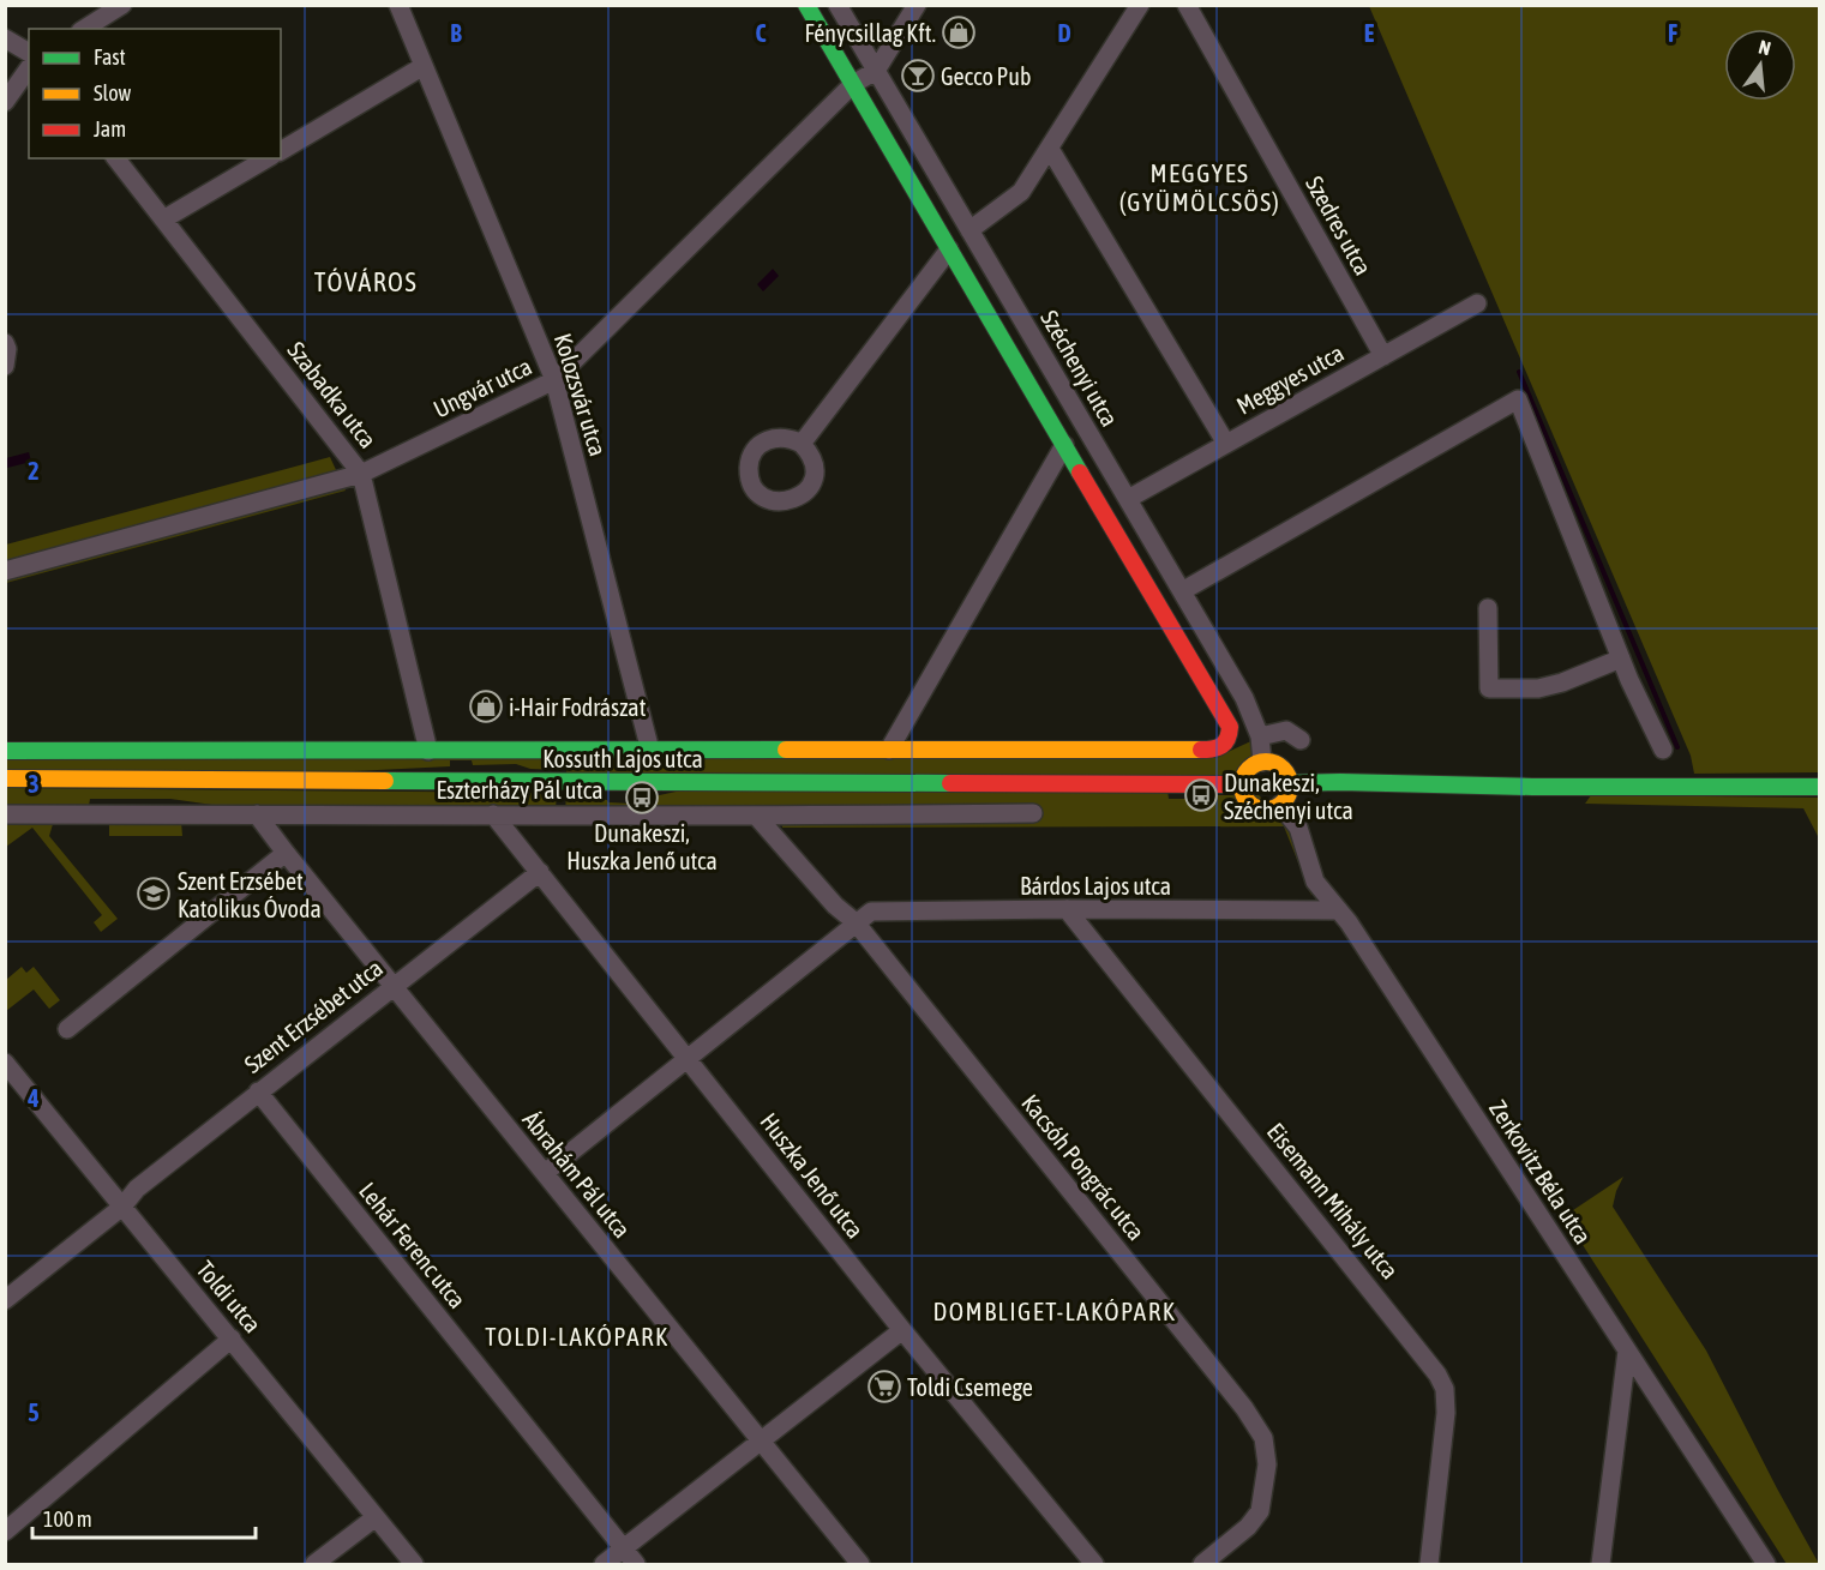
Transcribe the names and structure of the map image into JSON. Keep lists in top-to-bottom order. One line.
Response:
{"streets":{"street":["Szedres utca","Széchenyi utca","Meggyes utca","Ungvár utca","Szabadka utca","Kolozsvár utca","Kossuth Lajos utca","Eszterházy Pál utca","Bárdos Lajos utca","Szent Erzsébet utca","Kacsóh Pongrác utca","Zerkovitz Béla utca","Ábrahám Pál utca","Huszka Jenő utca","Eisemann Mihály utca","Lehár Ferenc utca","Toldi utca"]},"crossings":[["Szedres utca","Meggyes utca"],["Széchenyi utca","Meggyes utca"],["Széchenyi utca","Ungvár utca"],["Széchenyi utca","Kossuth Lajos utca"],["Széchenyi utca","Zerkovitz Béla utca"],["Ungvár utca","Szabadka utca"],["Ungvár utca","Kolozsvár utca"],["Szabadka utca","Kossuth Lajos utca"],["Kolozsvár utca","Kossuth Lajos utca"],["Kossuth Lajos utca","Zerkovitz Béla utca"],["Eszterházy Pál utca","Kacsóh Pongrác utca"],["Eszterházy Pál utca","Ábrahám Pál utca"],["Eszterházy Pál utca","Huszka Jenő utca"],["Bárdos Lajos utca","Kacsóh Pongrác utca"],["Bárdos Lajos utca","Zerkovitz Béla utca"],["Bárdos Lajos utca","Eisemann Mihály utca"],["Szent Erzsébet utca","Ábrahám Pál utca"],["Szent Erzsébet utca","Huszka Jenő utca"],["Szent Erzsébet utca","Lehár Ferenc utca"],["Szent Erzsébet utca","Toldi utca"]],"districts":["MEGGYES (GYÜMÖLCSÖS)","TÓVÁROS","DOMBLIGET-LAKÓPARK","TOLDI-LAKÓPARK"],"places":{"shop":["Fénycsillag Kft.","i-Hair Fodrászat"],"bar":["Gecco Pub"],"bus stop":["Dunakeszi, Széchenyi utca","Dunakeszi, Huszka Jenő utca"],"school or university":["Szent Erzsébet Katolikus Óvoda"],"supermarket":["Toldi Csemege"]},"legend":["Fast","Slow","Jam"],"scale_bar":"100 m","north":"top","grid":{"columns":["B","C","D","E","F"],"rows":["2","3","4","5"]}}
